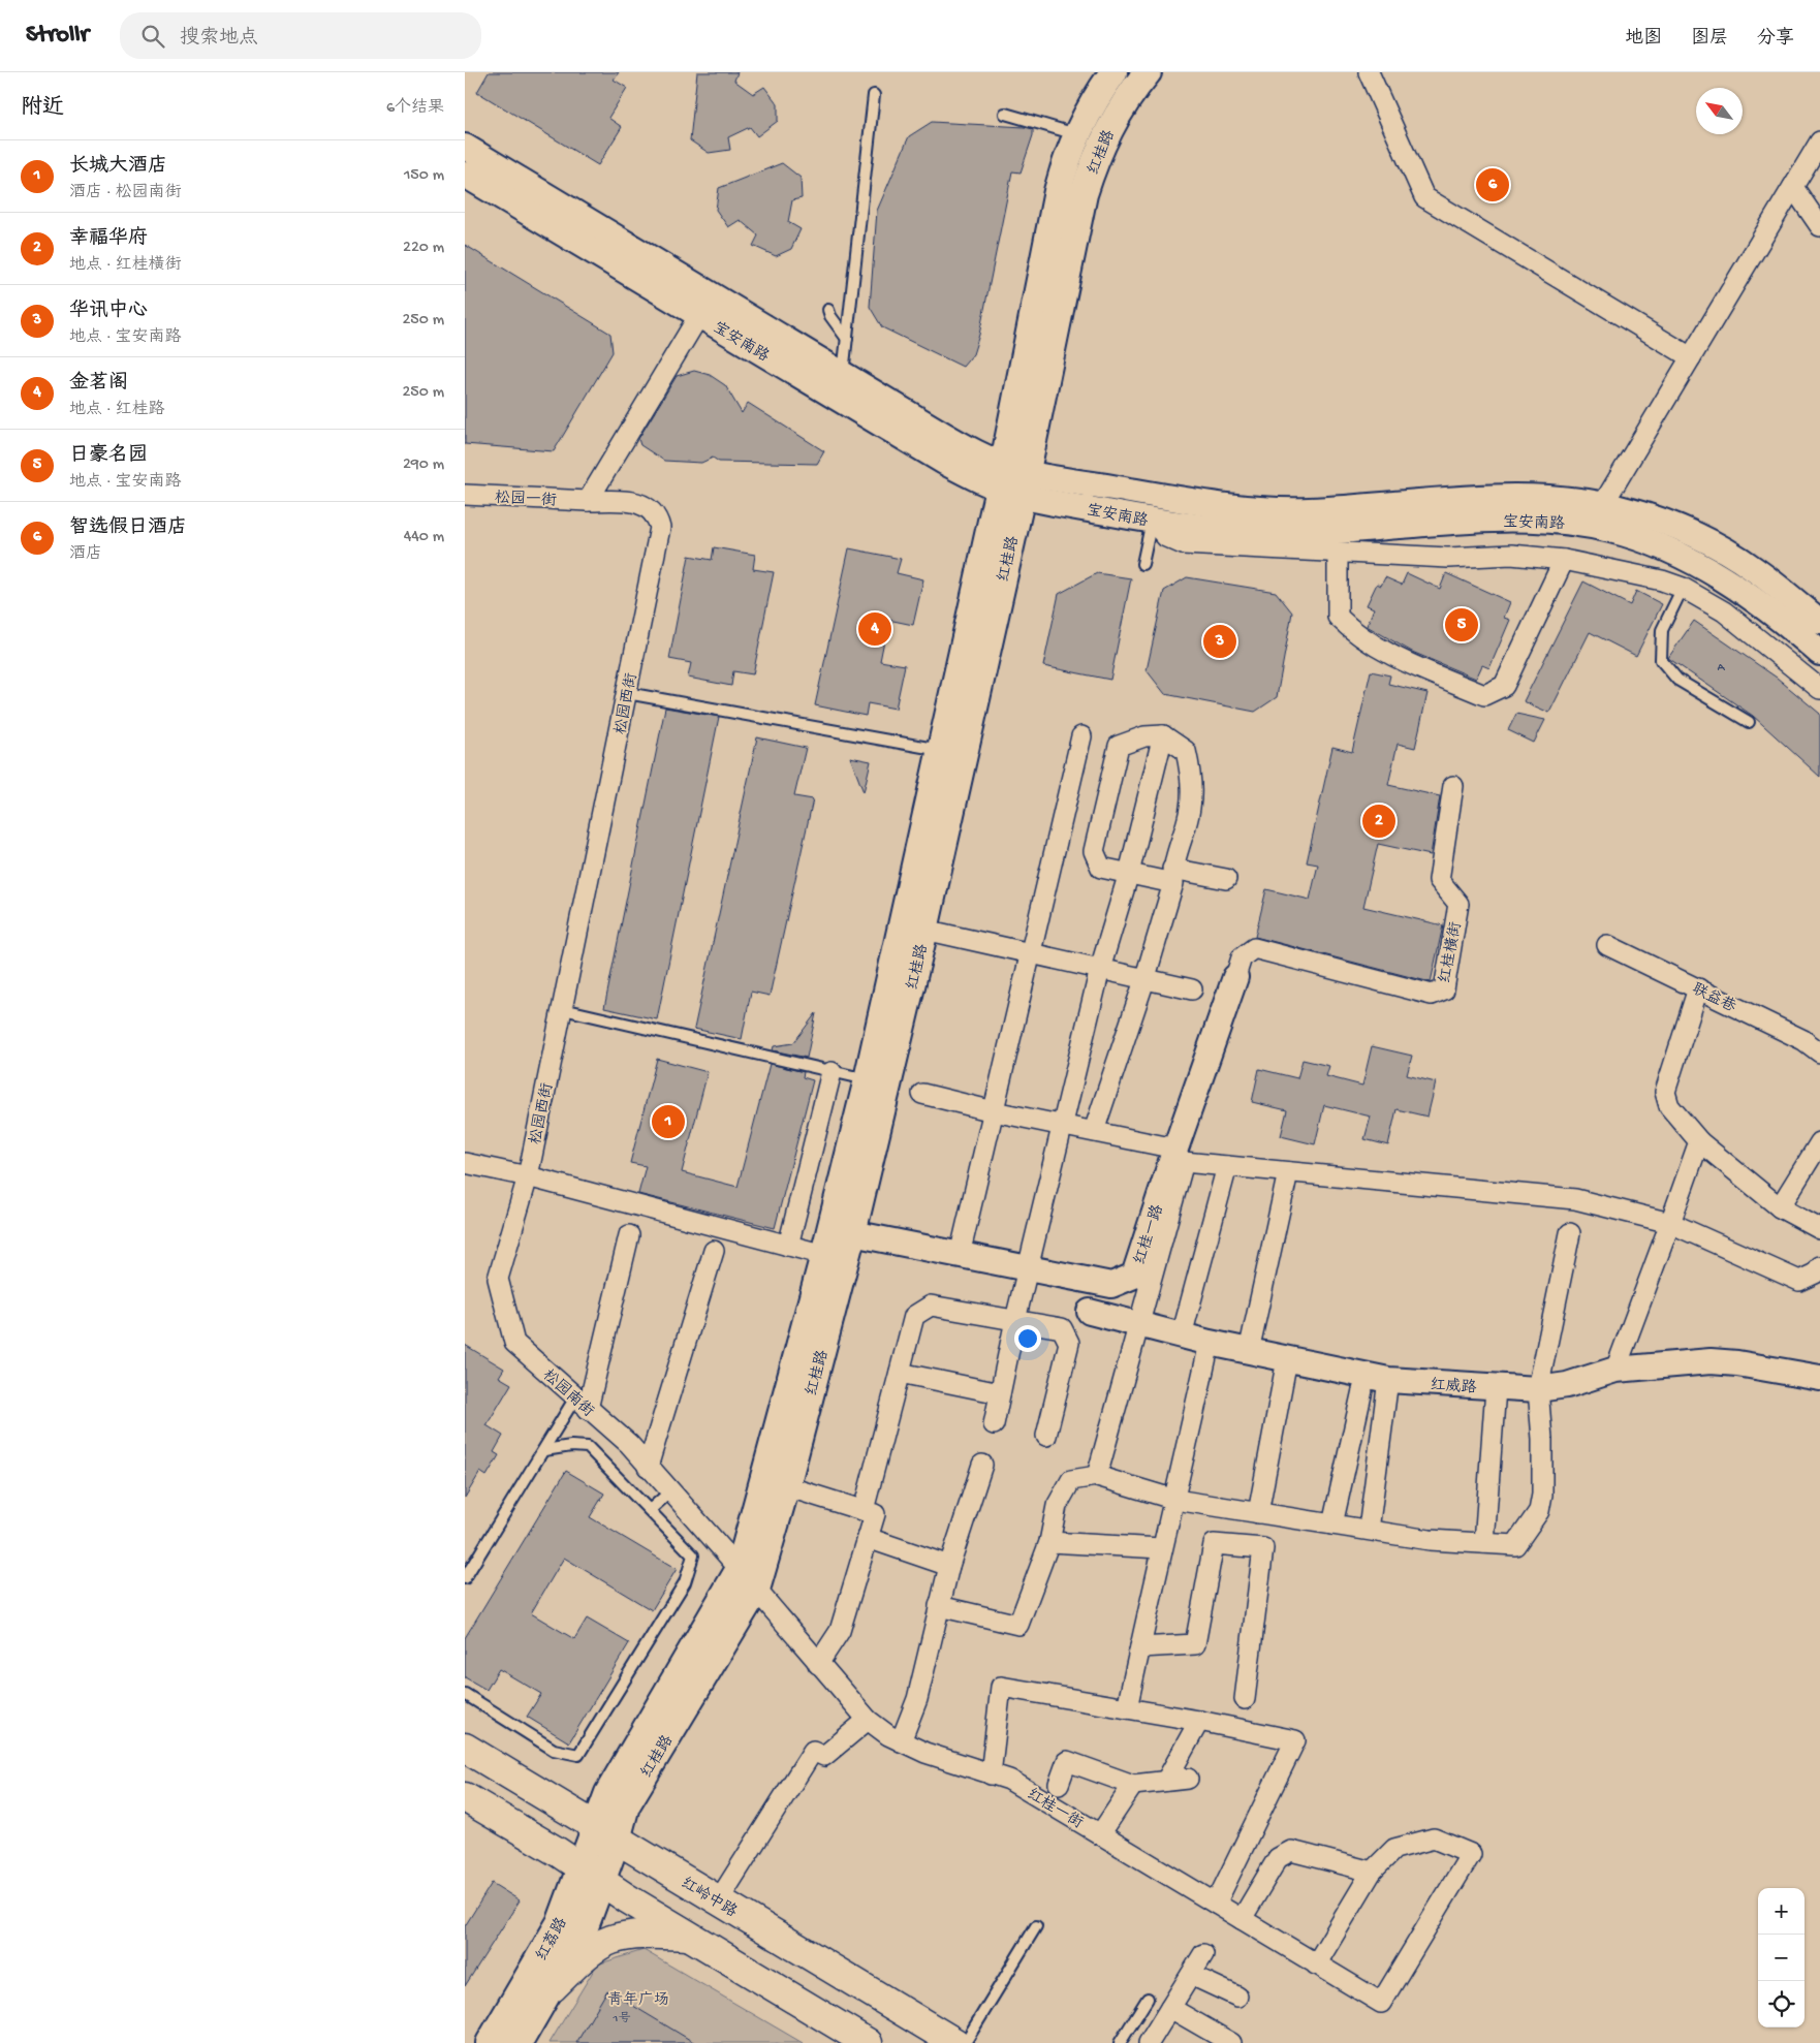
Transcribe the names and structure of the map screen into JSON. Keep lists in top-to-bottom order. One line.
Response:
{"streets":{"main road":["红桂路","红岭中路","红荔路"],"street":["宝安南路","松园一街","松园西街","红桂横街","联益巷","红桂一路","红威路","松园南街","红桂一街"]},"crossings":[["红桂路","宝安南路"],["红桂路","红桂一路"],["红桂路","松园南街"],["红桂路","红桂一街"],["红桂路","红岭中路"],["红桂路","红荔路"],["松园一街","松园西街"],["松园西街","松园南街"],["红桂横街","红桂一路"],["红岭中路","红荔路"]],"parks":["青年广场"],"house_numbers":["A","1号"],"north":"top left","page":{"header":"Strollr","search":"搜索地点","nav":["地图","图层","分享"],"heading":["附近","6个结果"],"list":[{"mark":"1","name":"长城大酒店","note":"酒店 · 松园南街","value":"150 m"},{"mark":"2","name":"幸福华府","note":"地点 · 红桂横街","value":"220 m"},{"mark":"3","name":"华讯中心","note":"地点 · 宝安南路","value":"250 m"},{"mark":"4","name":"金茗阁","note":"地点 · 红桂路","value":"250 m"},{"mark":"5","name":"日豪名园","note":"地点 · 宝安南路","value":"290 m"},{"mark":"6","name":"智选假日酒店","note":"酒店","value":"440 m"}],"pins":["6","5","4","3","2","1"],"map_buttons":["+","−"]}}
